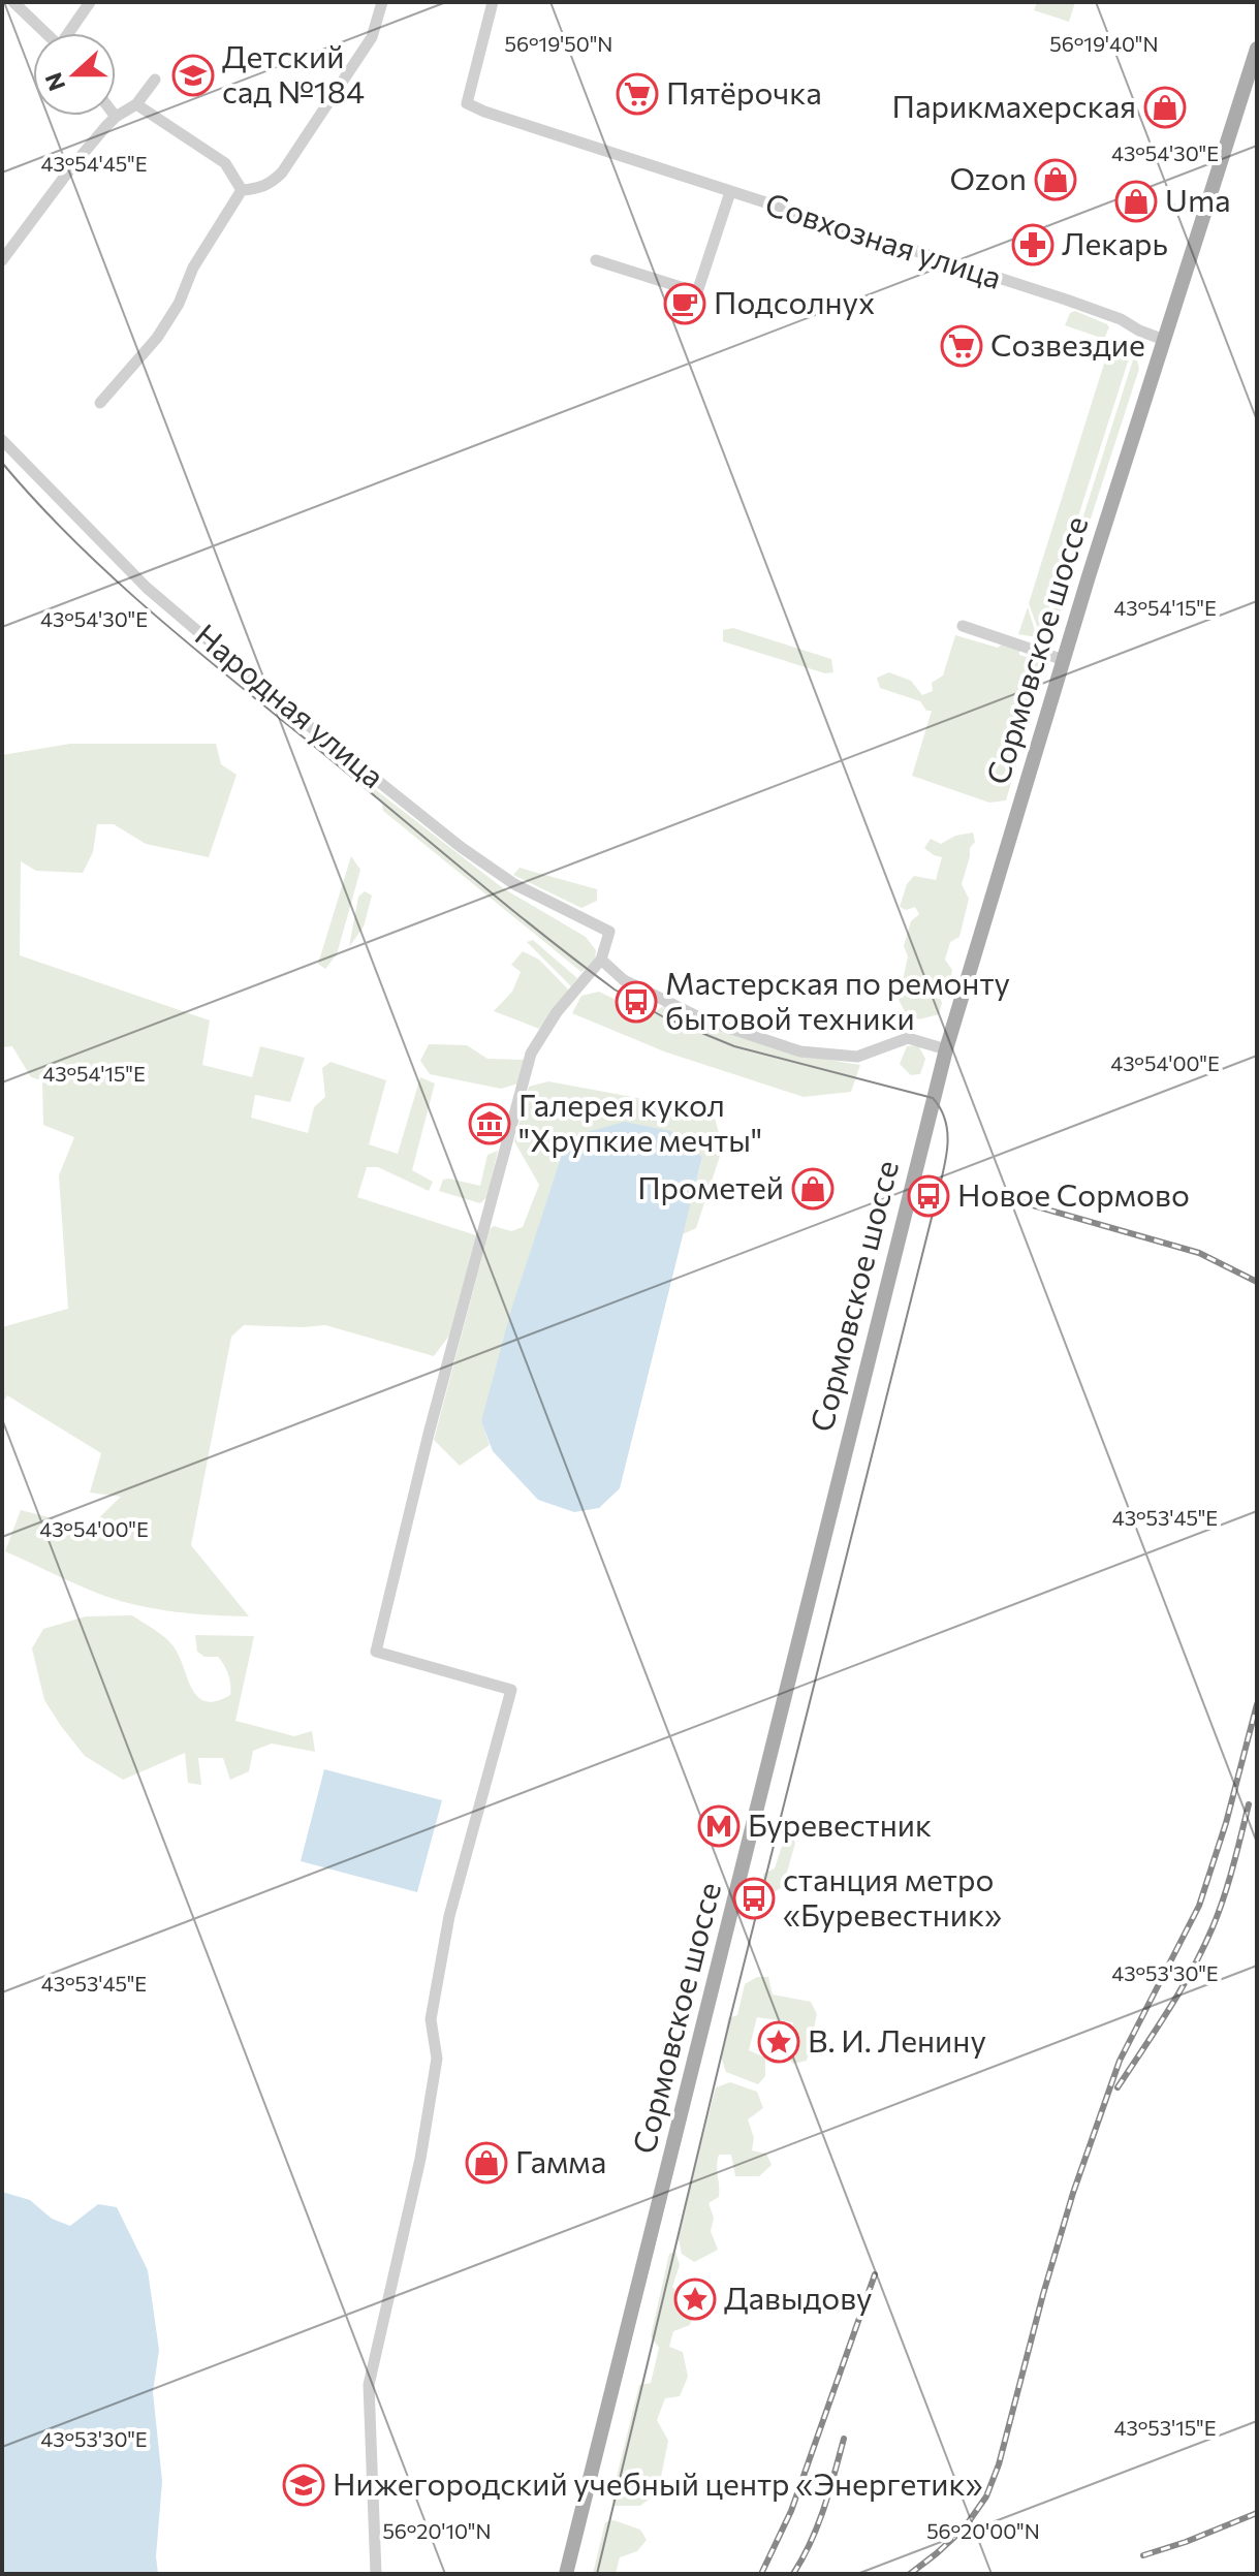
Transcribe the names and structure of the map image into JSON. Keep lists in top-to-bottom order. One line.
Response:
{"streets":{"main road":["Сормовское шоссе"],"street":["Совхозная улица","Народная улица"]},"crossings":[["Совхозная улица","Сормовское шоссе"]],"places":{"school or university":["Детский сад №184","Нижегородский учебный центр «Энергетик»"],"supermarket":["Пятёрочка","Созвездие"],"shop":["Парикмахерская","Ozon","Uma","Прометей","Гамма"],"pharmacy":["Лекарь"],"cafe":["Подсолнух"],"bus stop":["Мастерская по ремонту бытовой техники","Новое Сормово","станция метро «Буревестник»"],"museum":["Галерея кукол \"Хрупкие мечты\""],"metro station":["Буревестник"],"place":["В. И. Ленину","Давыдову"]},"north":"left","coordinates":["56°19'50\"N","56°19'40\"N","43°54'30\"E","43°54'45\"E","43°54'15\"E","43°54'00\"E","43°53'45\"E","43°53'30\"E","43°53'15\"E","56°20'10\"N","56°20'00\"N"]}
